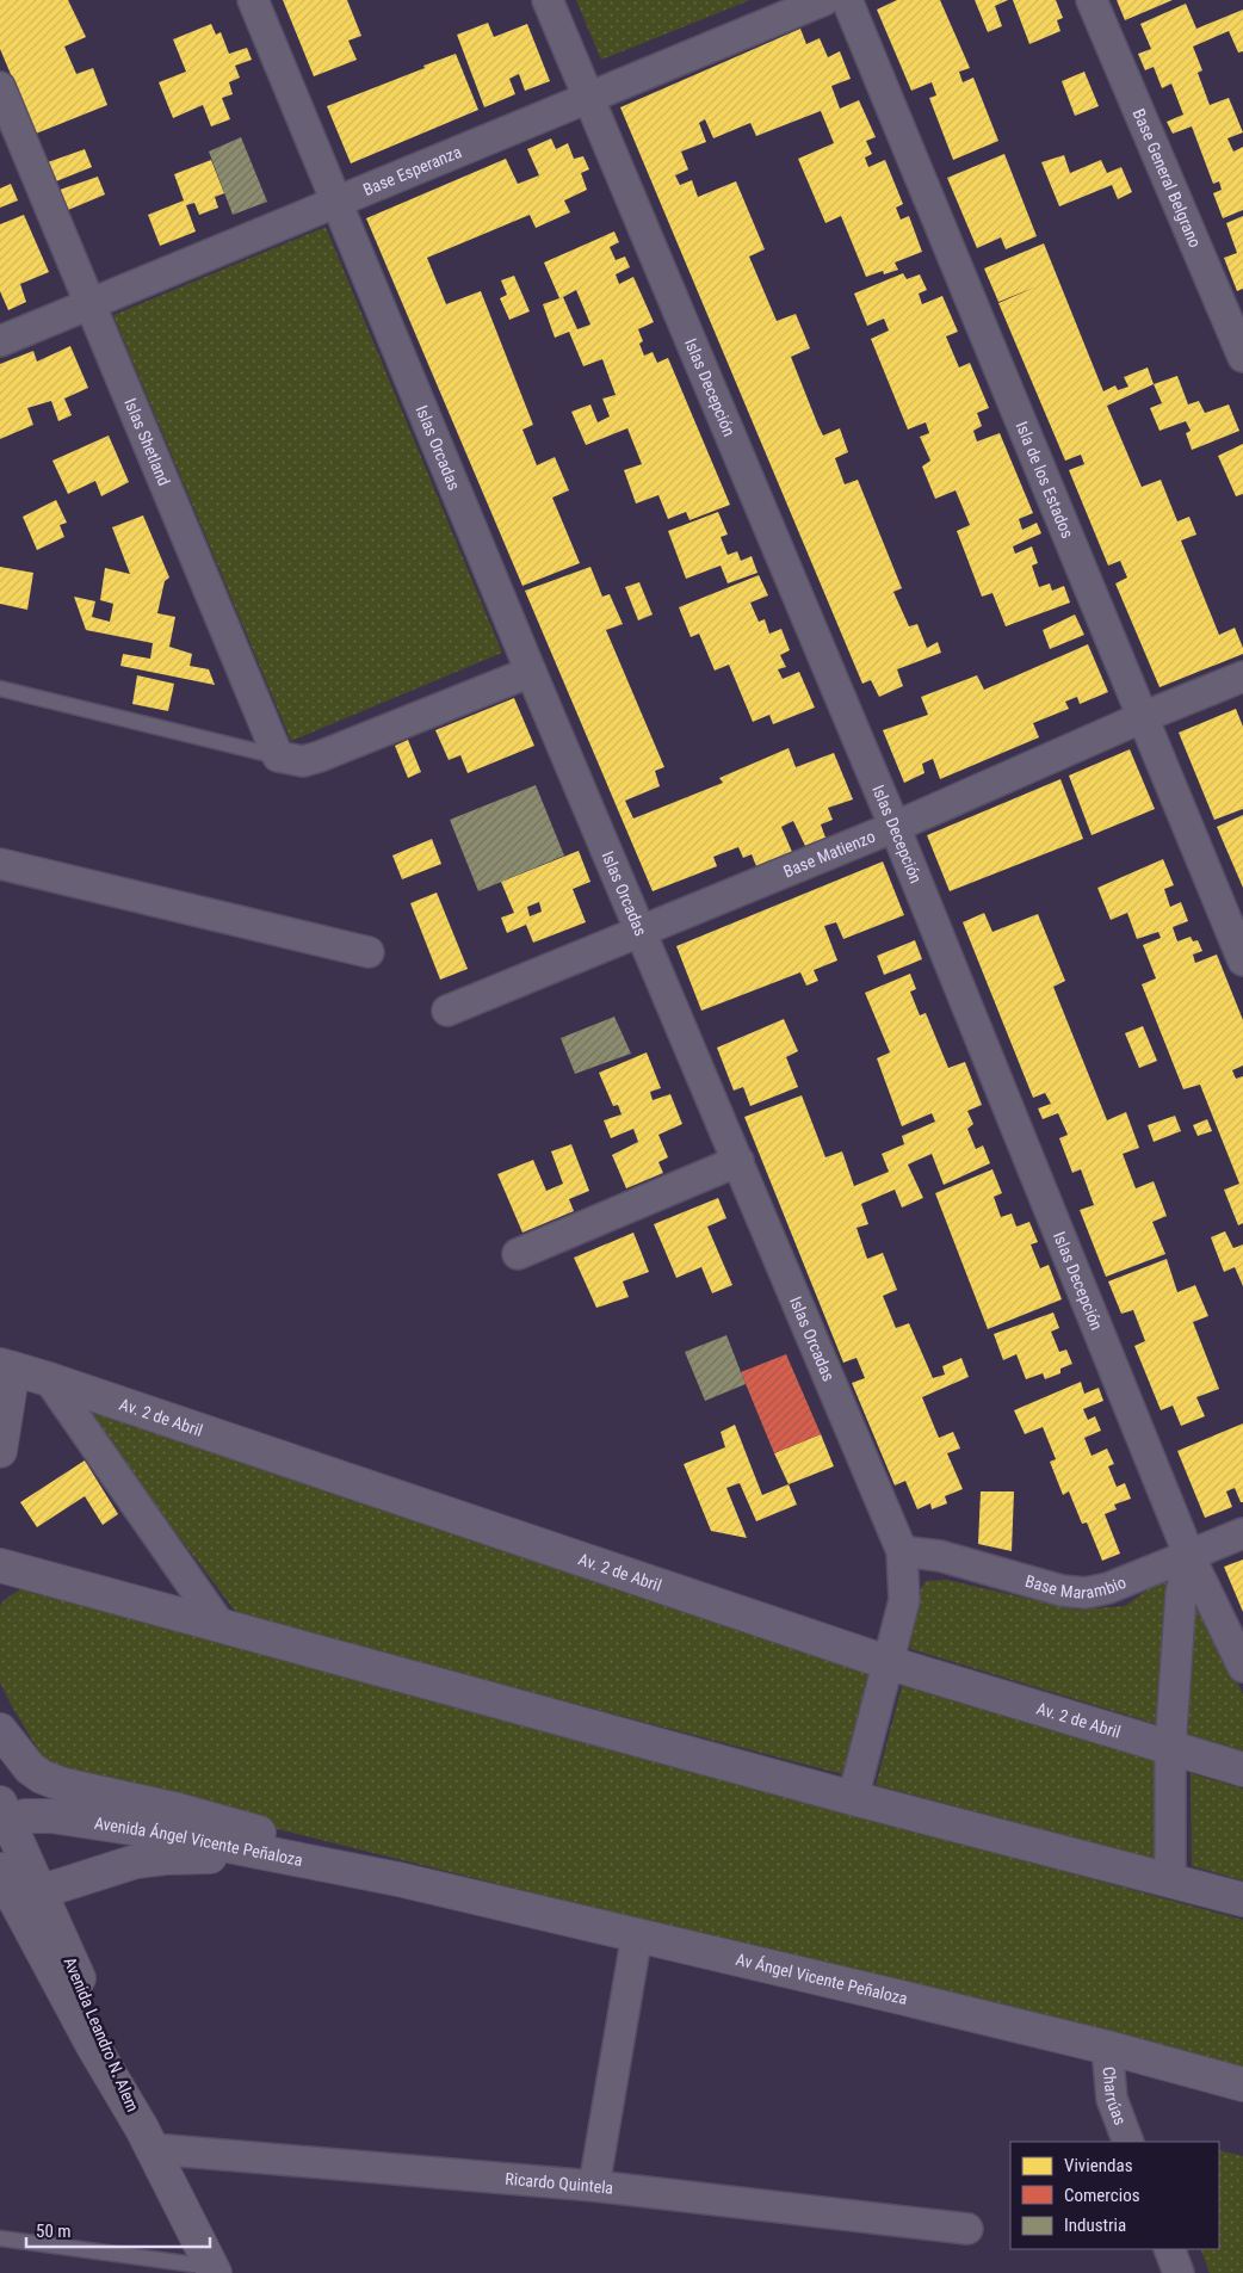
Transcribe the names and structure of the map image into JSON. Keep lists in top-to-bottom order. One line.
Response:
{"streets":{"street":["Base Esperanza","Base General Belgrano","Islas Decepción","Islas Shetland","Islas Orcadas","Isla de los Estados","Base Matienzo","Av. 2 de Abril","Base Marambio","Avenida Ángel Vicente Peñaloza","Av Ángel Vicente Peñaloza","Avenida Leandro N. Alem","Charrúas","Ricardo Quintela"]},"crossings":[["Base Esperanza","Islas Decepción"],["Base Esperanza","Islas Shetland"],["Base Esperanza","Islas Orcadas"],["Islas Decepción","Base Matienzo"],["Islas Decepción","Base Marambio"],["Islas Orcadas","Base Matienzo"],["Islas Orcadas","Av. 2 de Abril"],["Islas Orcadas","Base Marambio"],["Isla de los Estados","Base Matienzo"],["Avenida Ángel Vicente Peñaloza","Av Ángel Vicente Peñaloza"],["Avenida Ángel Vicente Peñaloza","Avenida Leandro N. Alem"],["Av Ángel Vicente Peñaloza","Charrúas"],["Avenida Leandro N. Alem","Ricardo Quintela"]],"legend":["Viviendas","Comercios","Industria"],"scale_bar":"50 m"}
